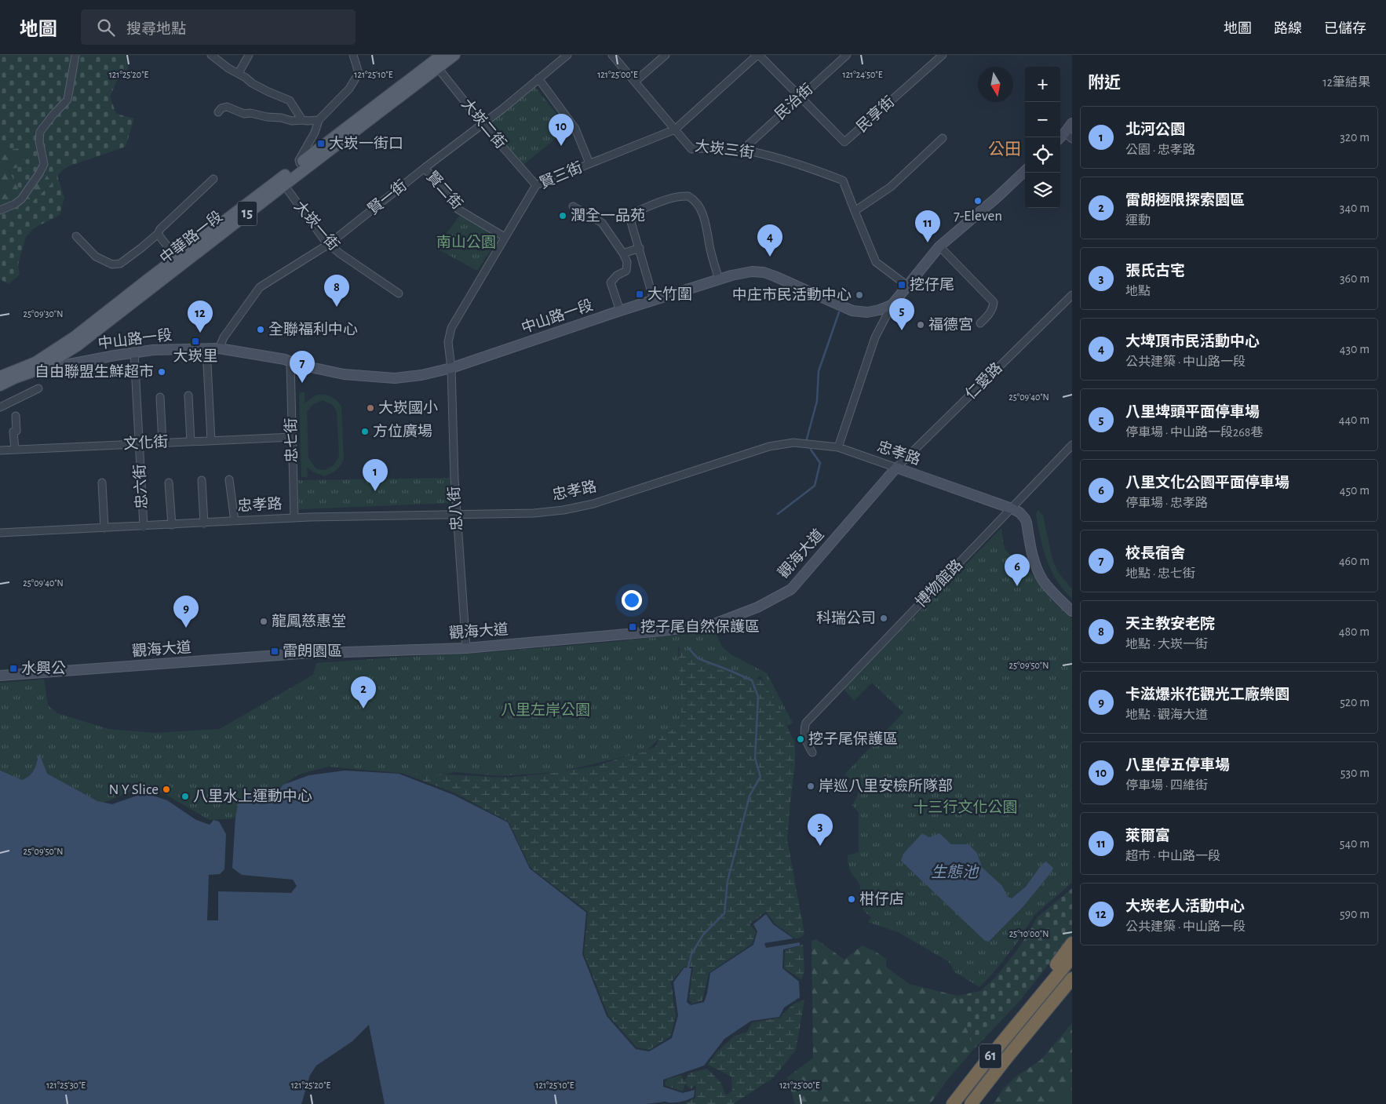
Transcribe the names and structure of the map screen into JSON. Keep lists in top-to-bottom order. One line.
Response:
{"streets":{"highway":["61"],"main road":["15","中華路一段"],"street":["民治街","民享街","大崁二街","大崁三街","賢三街","賢二街","賢一街","大崁一街","中山路一段","仁愛路","忠七街","文化街","忠孝路","忠六街","忠八街","觀海大道","博物館路"]},"crossings":[["民治街","民享街"],["民治街","大崁三街"],["大崁二街","賢三街"],["大崁二街","賢一街"],["大崁二街","中華路一段"],["大崁三街","賢三街"],["賢三街","賢二街"],["賢三街","中山路一段"],["賢三街","忠八街"],["賢二街","賢一街"],["賢一街","大崁一街"],["賢一街","中山路一段"],["15","中華路一段"],["15","中山路一段"],["大崁一街","中華路一段"],["中華路一段","中山路一段"],["中山路一段","忠七街"],["中山路一段","忠六街"],["中山路一段","忠八街"],["仁愛路","忠孝路"],["仁愛路","觀海大道"],["忠七街","文化街"],["忠七街","忠孝路"],["文化街","忠六街"],["忠孝路","忠六街"],["忠孝路","忠八街"],["忠孝路","觀海大道"],["忠孝路","博物館路"],["忠八街","觀海大道"]],"districts":["公田"],"water":["生態池"],"parks":["南山公園","八里左岸公園","十三行文化公園"],"places":{"transit":["大崁一街口","挖仔尾","大竹圍","大崁里","挖子尾自然保護區","雷朗園區","水興公"],"other":["7-Eleven","潤全一品苑","中庄市民活動中心","福德宮","全聯福利中心","自由聯盟生鮮超市","大崁國小","方位廣場","科瑞公司","龍鳳慈惠堂","挖子尾保護區","岸巡八里安檢所隊部","N Y Slice","八里水上運動中心","柑仔店"]},"north":"bottom","page":{"header":"地圖","search":"搜尋地點","nav":["地圖","路線","已儲存"],"heading":["附近","12筆結果"],"map_buttons":["+","−"],"list":[{"mark":"1","name":"北河公園","note":"公園 · 忠孝路","value":"320 m"},{"mark":"2","name":"雷朗極限探索園區","note":"運動","value":"340 m"},{"mark":"3","name":"張氏古宅","note":"地點","value":"360 m"},{"mark":"4","name":"大埤頂市民活動中心","note":"公共建築 · 中山路一段","value":"430 m"},{"mark":"5","name":"八里埤頭平面停車場","note":"停車場 · 中山路一段268巷","value":"440 m"},{"mark":"6","name":"八里文化公園平面停車場","note":"停車場 · 忠孝路","value":"450 m"},{"mark":"7","name":"校長宿舍","note":"地點 · 忠七街","value":"460 m"},{"mark":"8","name":"天主教安老院","note":"地點 · 大崁一街","value":"480 m"},{"mark":"9","name":"卡滋爆米花觀光工廠樂園","note":"地點 · 觀海大道","value":"520 m"},{"mark":"10","name":"八里停五停車場","note":"停車場 · 四維街","value":"530 m"},{"mark":"11","name":"萊爾富","note":"超市 · 中山路一段","value":"540 m"},{"mark":"12","name":"大崁老人活動中心","note":"公共建築 · 中山路一段","value":"590 m"}],"pins":["10","11","4","8","5","12","7","1","6","9","2","3"]},"coordinates":["121°25'20\"E","121°25'10\"E","121°25'00\"E","121°24'50\"E","25°09'30\"N","25°09'40\"N","25°09'50\"N","25°10'00\"N","121°25'30\"E"]}
